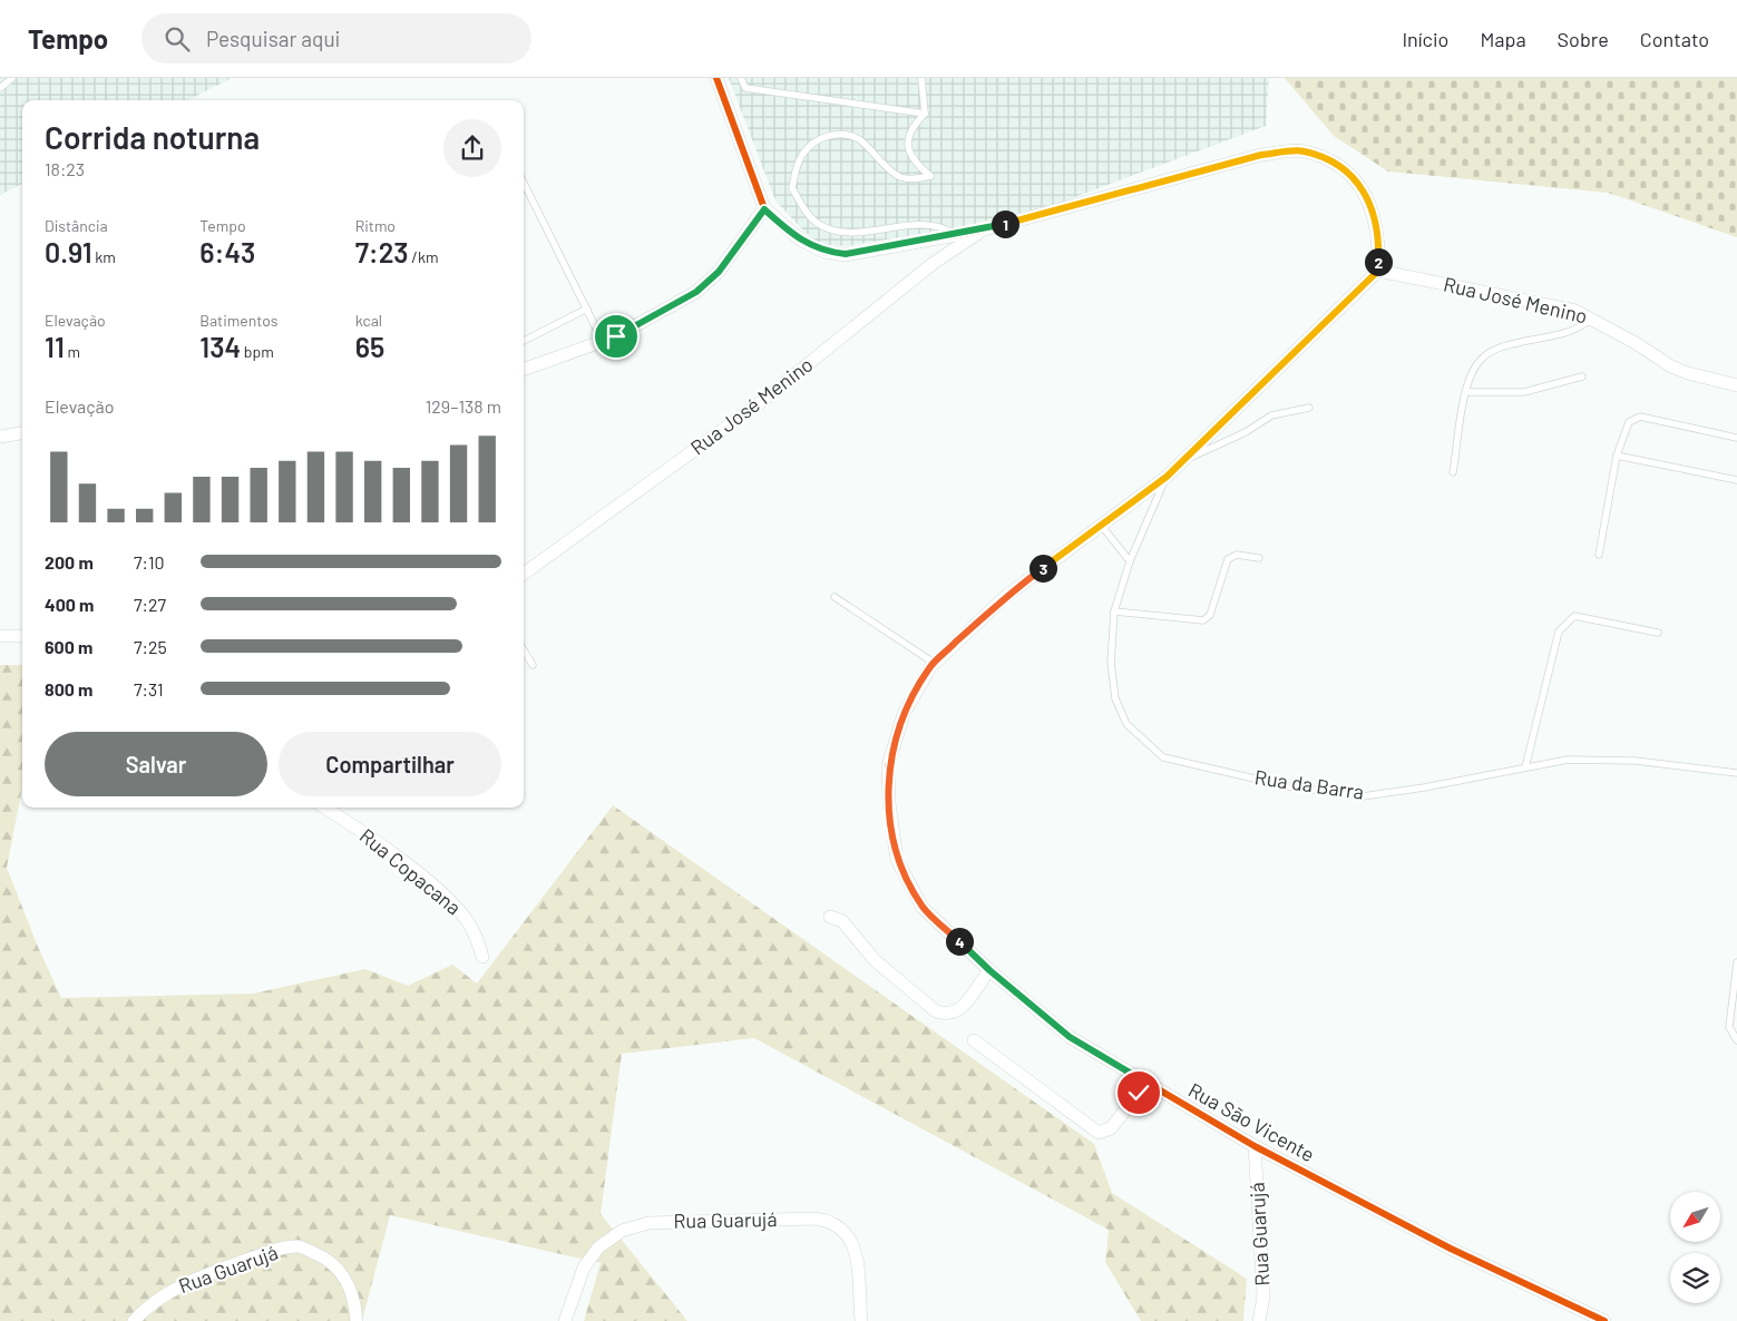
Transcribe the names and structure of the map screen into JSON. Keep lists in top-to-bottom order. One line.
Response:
{"streets":{"street":["Rua José Menino","Rua Copacana","Rua São Vicente","Rua Guarujá"],"lane":["Rua da Barra"]},"crossings":[["Rua José Menino","Rua São Vicente"],["Rua da Barra","Rua São Vicente"],["Rua São Vicente","Rua Guarujá"]],"north":"bottom left","page":{"header":"Tempo","search":"Pesquisar aqui","nav":["Início","Mapa","Sobre","Contato"],"heading":["Corrida noturna","18:23"],"stats":[["Distância","0.91 km"],["Tempo","6:43"],["Ritmo","7:23 /km"],["Elevação","11 m"],["Batimentos","134 bpm"],["kcal","65"]],"pins":["1","2","3","4"],"chart":["Elevação","129–138 m"],"list":[{"name":"200 m","note":"7:10"},{"name":"400 m","note":"7:27"},{"name":"600 m","note":"7:25"},{"name":"800 m","note":"7:31"}],"buttons":["Salvar","Compartilhar"]}}
